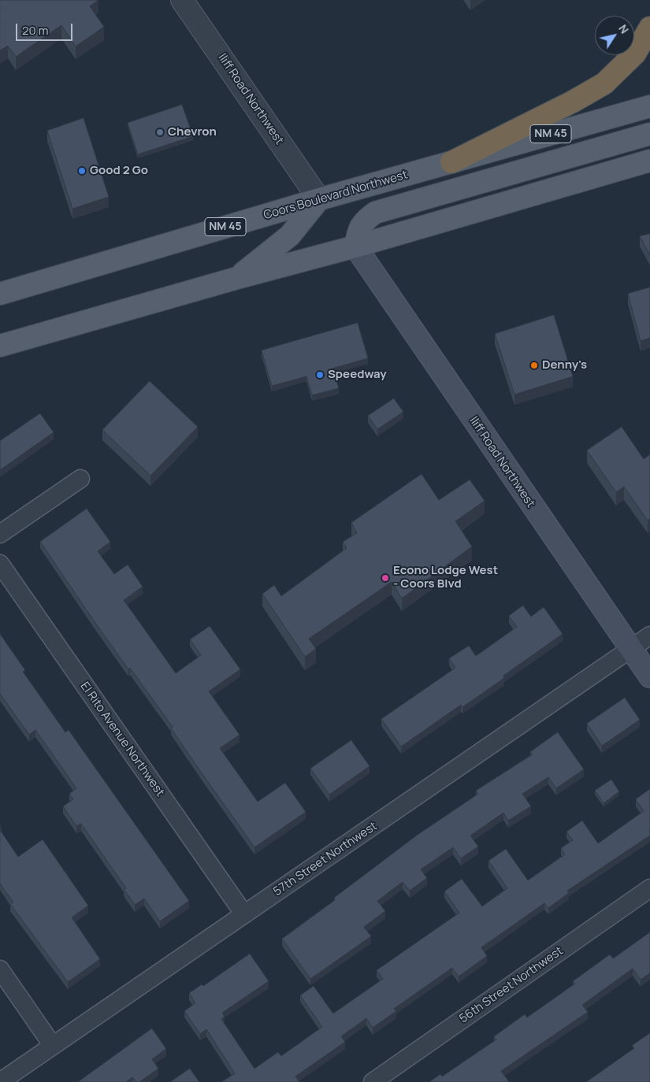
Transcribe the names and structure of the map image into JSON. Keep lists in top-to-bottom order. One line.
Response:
{"streets":{"main road":["Iliff Road Northwest","NM 45","Coors Boulevard Northwest"],"street":["El Rito Avenue Northwest","57th Street Northwest","56th Street Northwest"]},"crossings":[["Iliff Road Northwest","Coors Boulevard Northwest"],["Iliff Road Northwest","57th Street Northwest"],["El Rito Avenue Northwest","57th Street Northwest"]],"places":["Chevron","Good 2 Go","Denny's","Speedway","Econo Lodge West - Coors Blvd"],"scale_bar":"20 m","north":"top right"}
